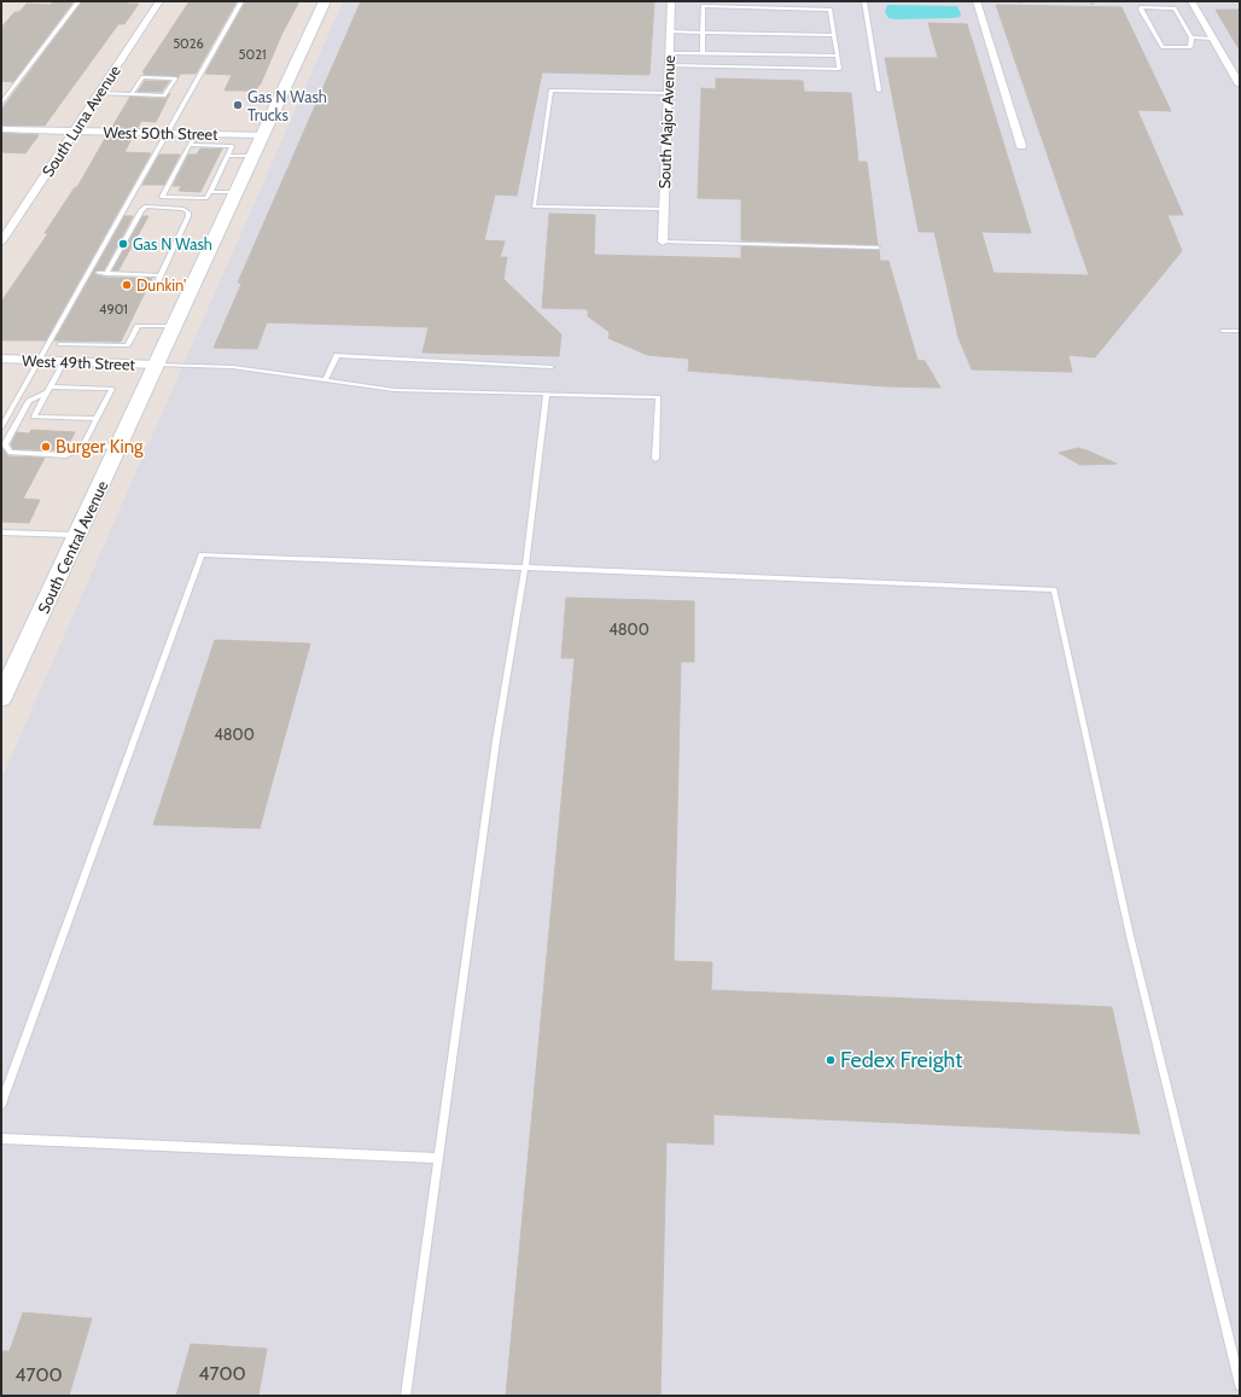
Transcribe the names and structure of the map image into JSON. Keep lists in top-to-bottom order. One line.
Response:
{"streets":{"main road":["South Central Avenue"],"street":["South Luna Avenue","South Major Avenue","West 50th Street","West 49th Street"]},"crossings":[["South Luna Avenue","West 50th Street"],["West 50th Street","South Central Avenue"],["West 49th Street","South Central Avenue"]],"places":["Gas N Wash Trucks","Gas N Wash","Dunkin'","Burger King","Fedex Freight"],"house_numbers":["5026","5021","4901","4800","4800","4700","4700"]}
